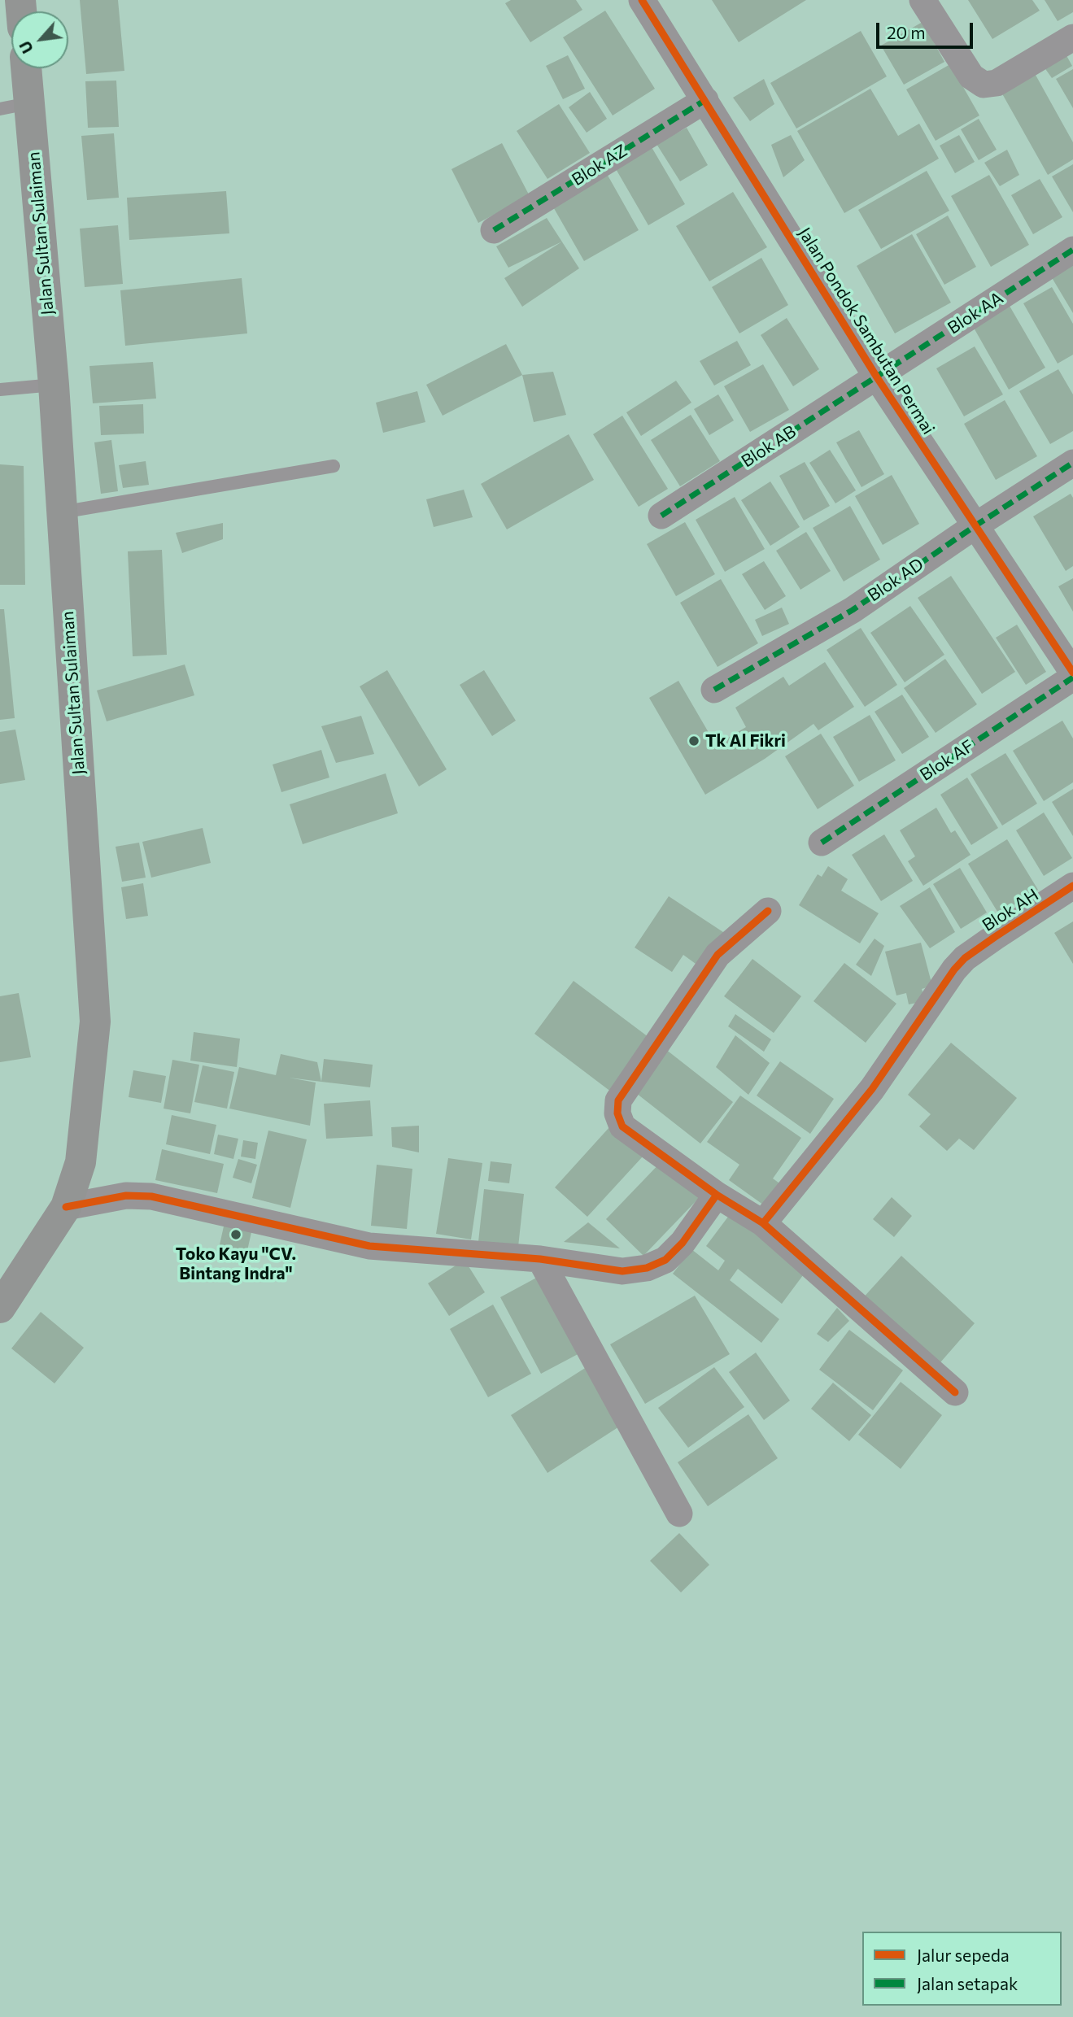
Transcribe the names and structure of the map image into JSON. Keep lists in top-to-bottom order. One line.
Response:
{"streets":{"main road":["Jalan Sultan Sulaiman"],"street":["Blok AZ","Blok AA","Jalan Pondok Sambutan Permai","Blok AB","Blok AD","Blok AF","Blok AH"]},"crossings":[["Blok AZ","Jalan Pondok Sambutan Permai"],["Blok AA","Jalan Pondok Sambutan Permai"],["Blok AA","Blok AB"],["Jalan Pondok Sambutan Permai","Blok AB"],["Jalan Pondok Sambutan Permai","Blok AD"]],"places":["Tk Al Fikri","Toko Kayu \"CV. Bintang Indra\""],"legend":["Jalur sepeda","Jalan setapak"],"scale_bar":"20 m","north":"bottom left"}
